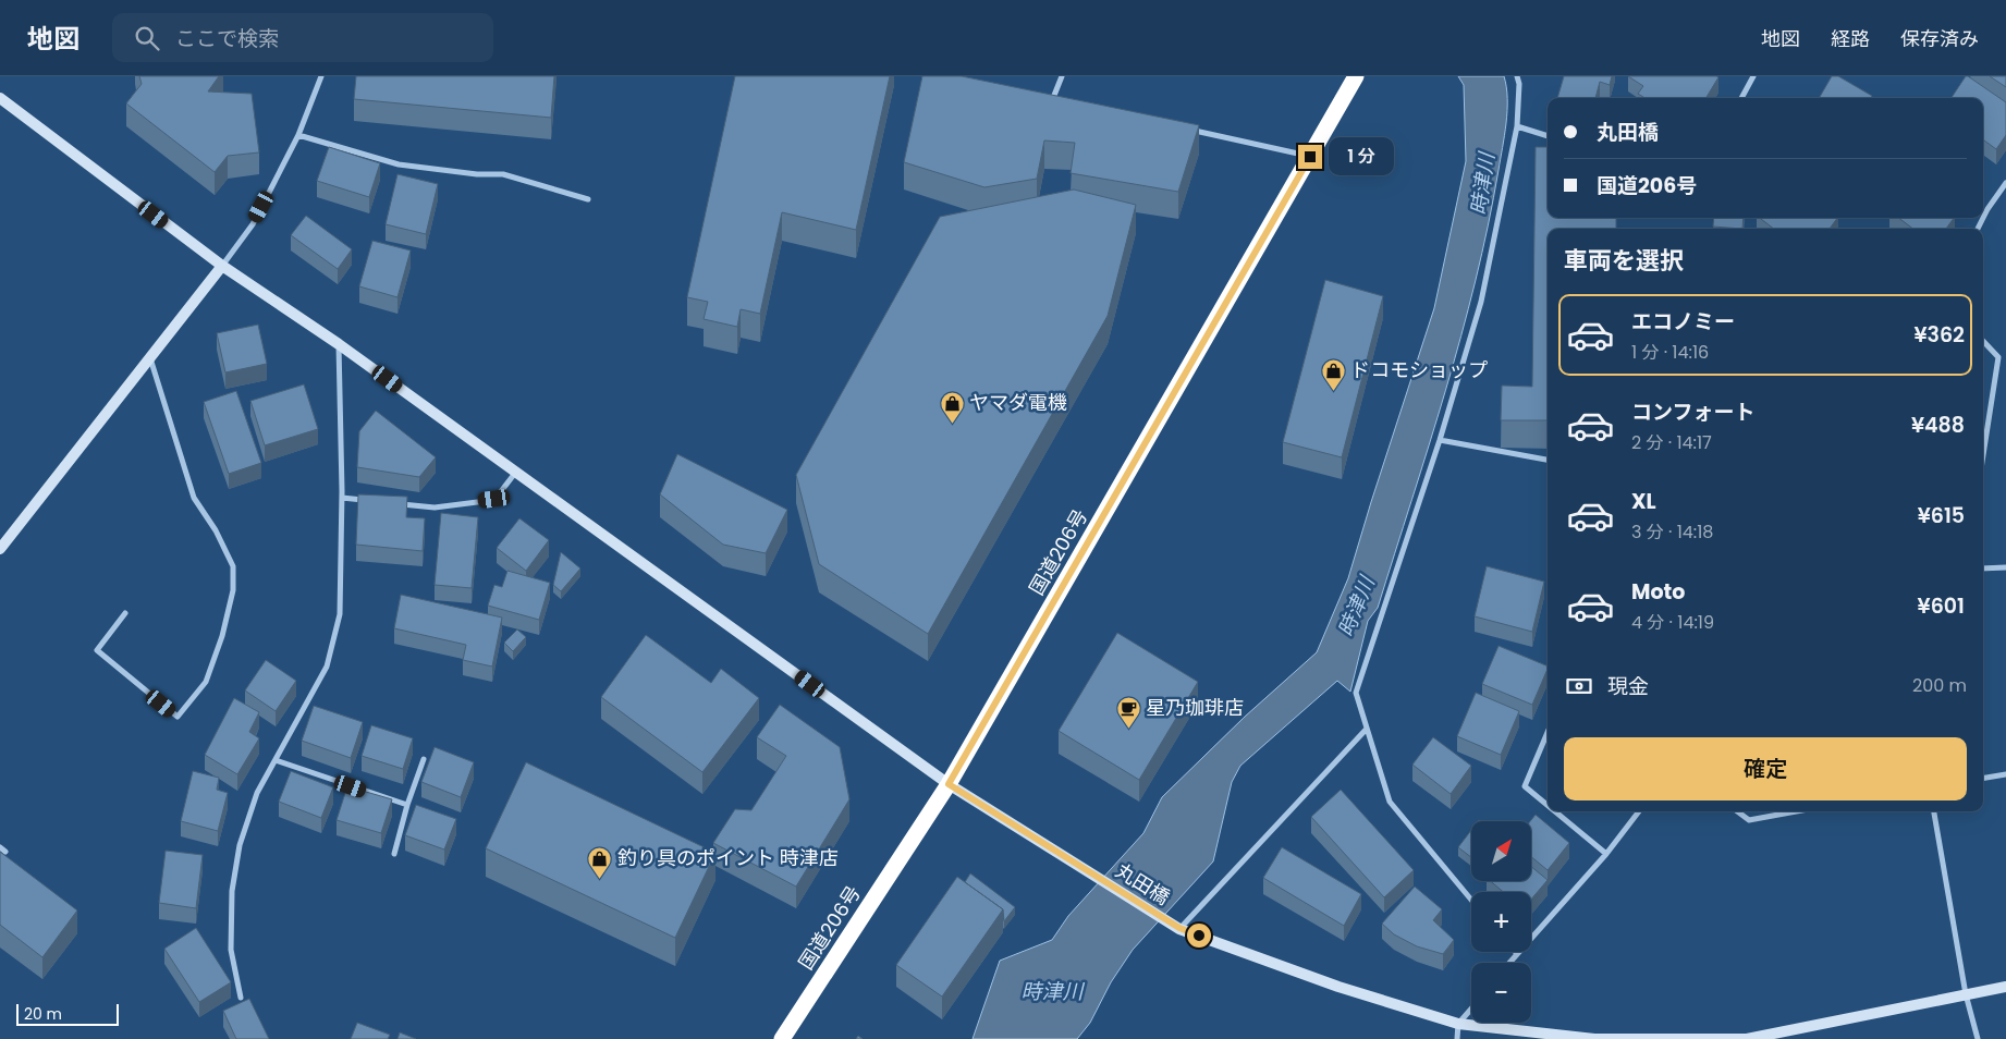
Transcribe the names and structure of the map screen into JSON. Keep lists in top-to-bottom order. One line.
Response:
{"streets":{"highway":["国道206号"],"street":["丸田橋"]},"crossings":[["国道206号","丸田橋"]],"water":["時津川"],"places":{"shop":["ドコモショップ","ヤマダ電機","釣り具のポイント 時津店"],"cafe":["星乃珈琲店"]},"scale_bar":"20 m","north":"top right","page":{"header":"地図","search":"ここで検索","nav":["地図","経路","保存済み"],"banner":["丸田橋","国道206号"],"bubble":"1 分","heading":"車両を選択","list":[{"name":"エコノミー","note":"1 分 · 14:16","value":"¥362"},{"name":"コンフォート","note":"2 分 · 14:17","value":"¥488"},{"name":"XL","note":"3 分 · 14:18","value":"¥615"},{"name":"Moto","note":"4 分 · 14:19","value":"¥601"}],"pay":["現金","200 m"],"buttons":"確定","map_buttons":["+","−"],"scale":"20 m"}}
